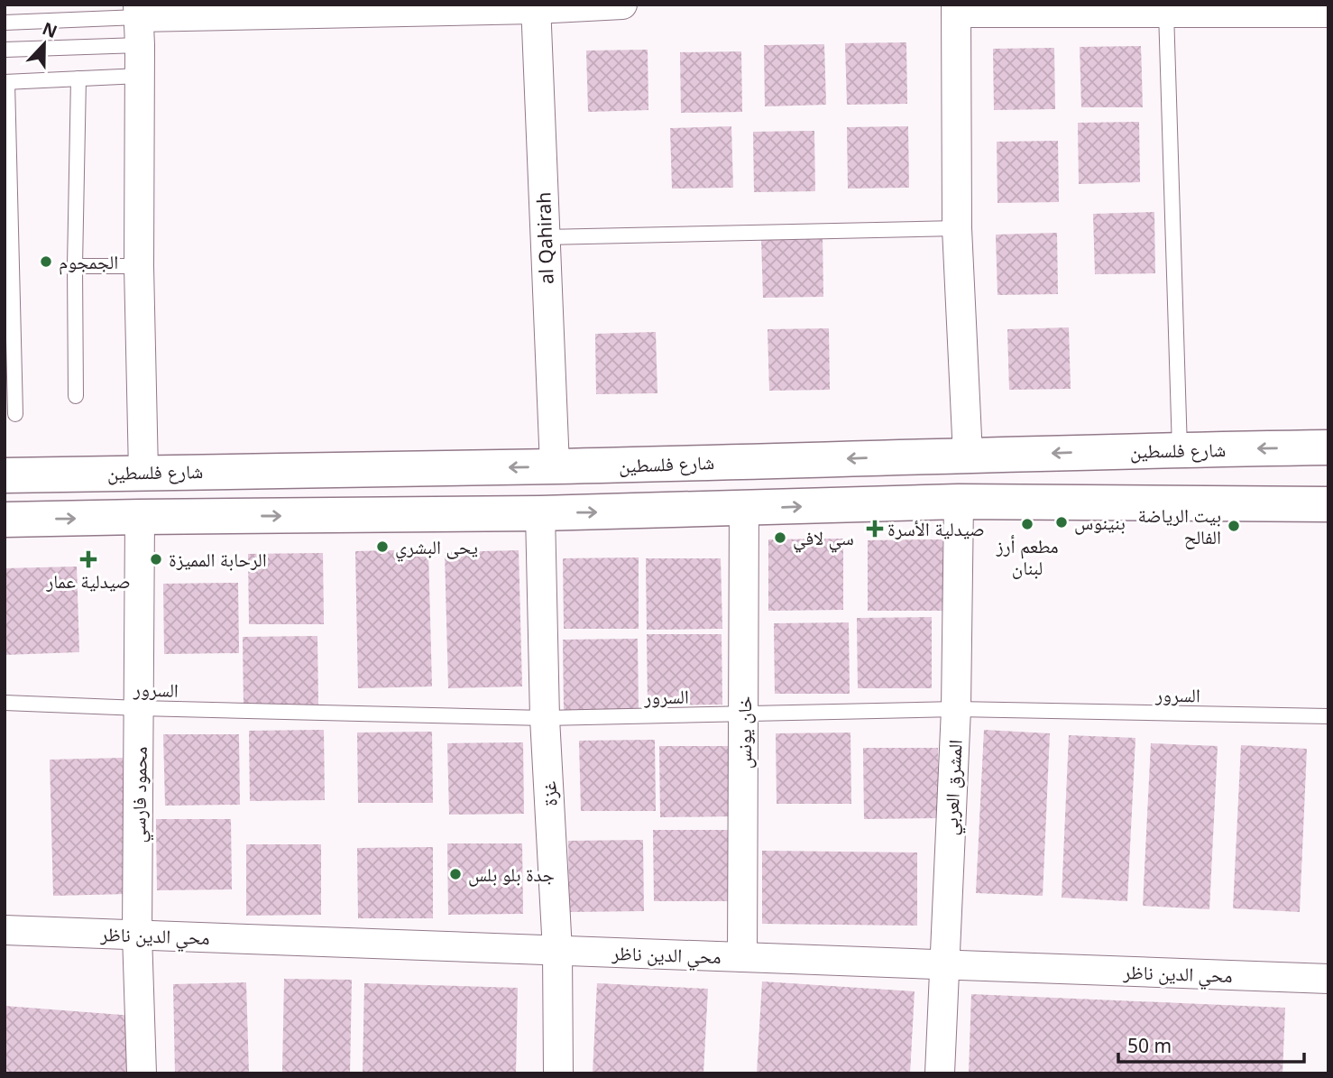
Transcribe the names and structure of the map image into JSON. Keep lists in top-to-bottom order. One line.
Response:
{"streets":{"main road":["شارع فلسطين"],"street":["al Qahirah","خان يونس","المشرق العربي","غزة","محمود فارسي","محي الدين ناظر"],"lane":["السرور"]},"crossings":[["al Qahirah","شارع فلسطين"],["السرور","خان يونس"],["السرور","المشرق العربي"],["السرور","غزة"],["السرور","محمود فارسي"],["خان يونس","محي الدين ناظر"],["المشرق العربي","محي الدين ناظر"],["غزة","محي الدين ناظر"],["محمود فارسي","محي الدين ناظر"]],"places":{"other":["الجمجوم","بنينوس","مطعم أرز لبنان","بيت الرياضة الفالح","سي لافي","يحى البشري","الرحابة المميزة","جدة بلو بلس"],"health":["صيدلية الأسرة","صيدلية عمار"]},"scale_bar":"50 m","north":"top"}
